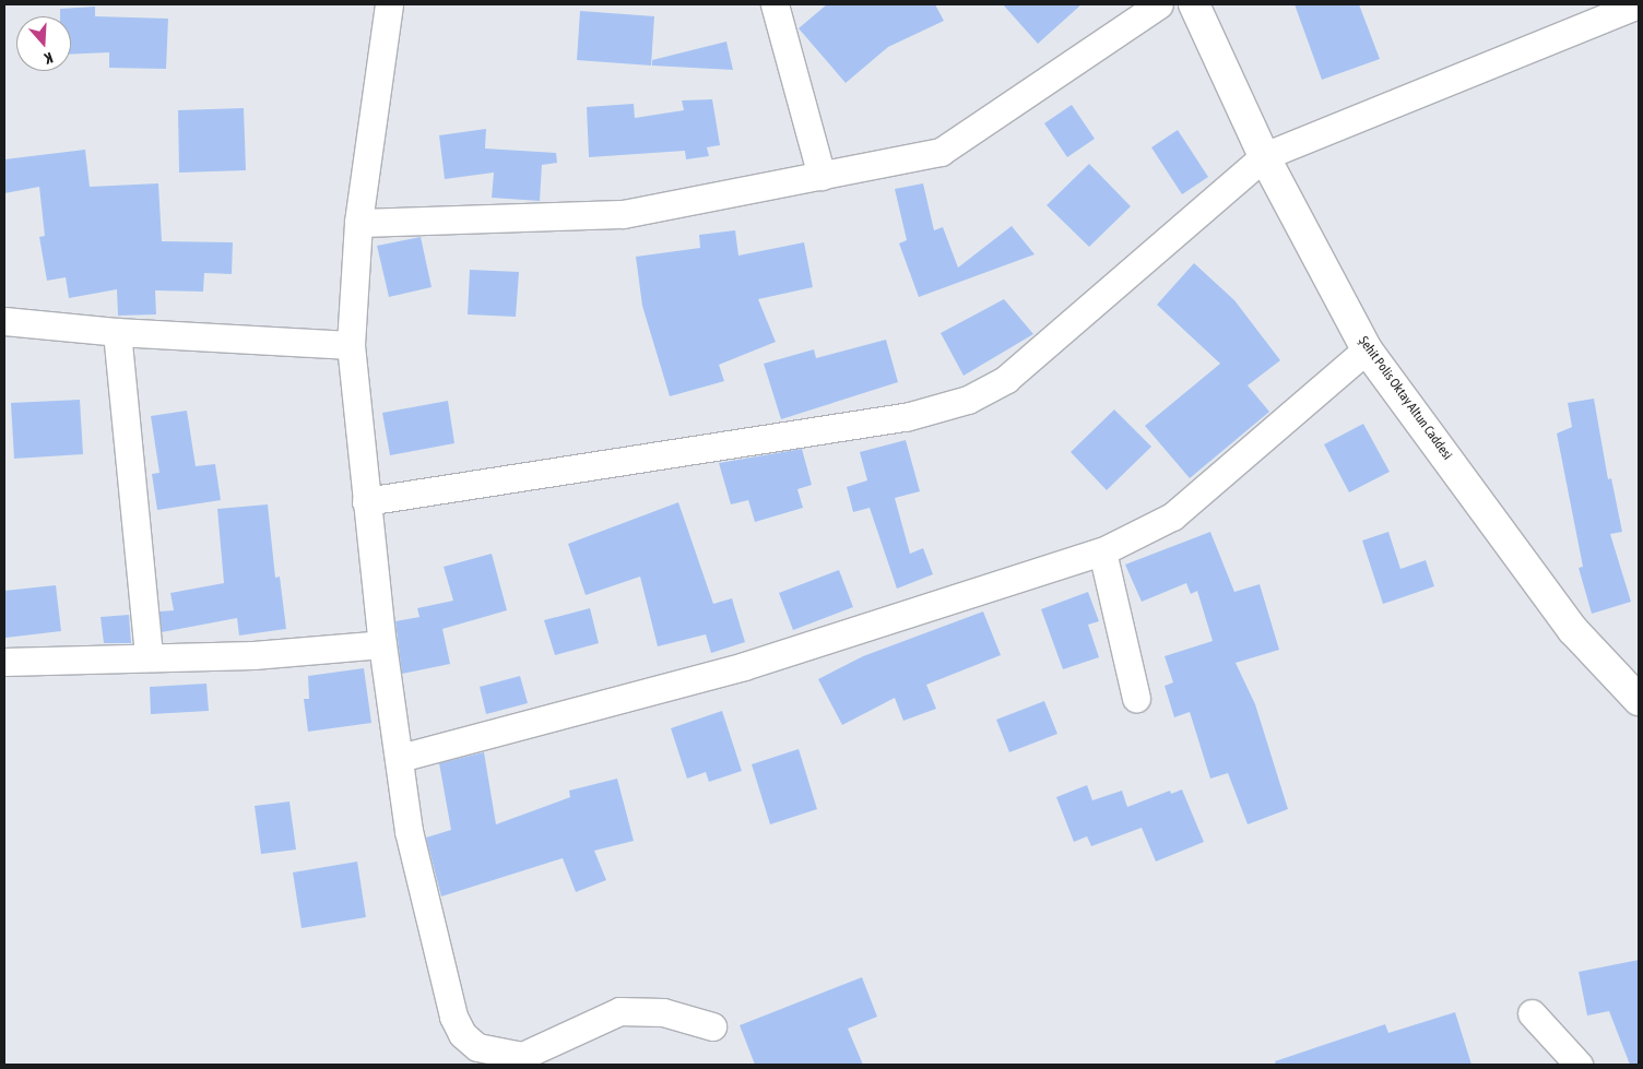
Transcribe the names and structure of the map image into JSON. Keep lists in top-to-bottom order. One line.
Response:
{"streets":{"street":["Şehit Polis Oktay Altun Caddesi"]},"north":"bottom"}
